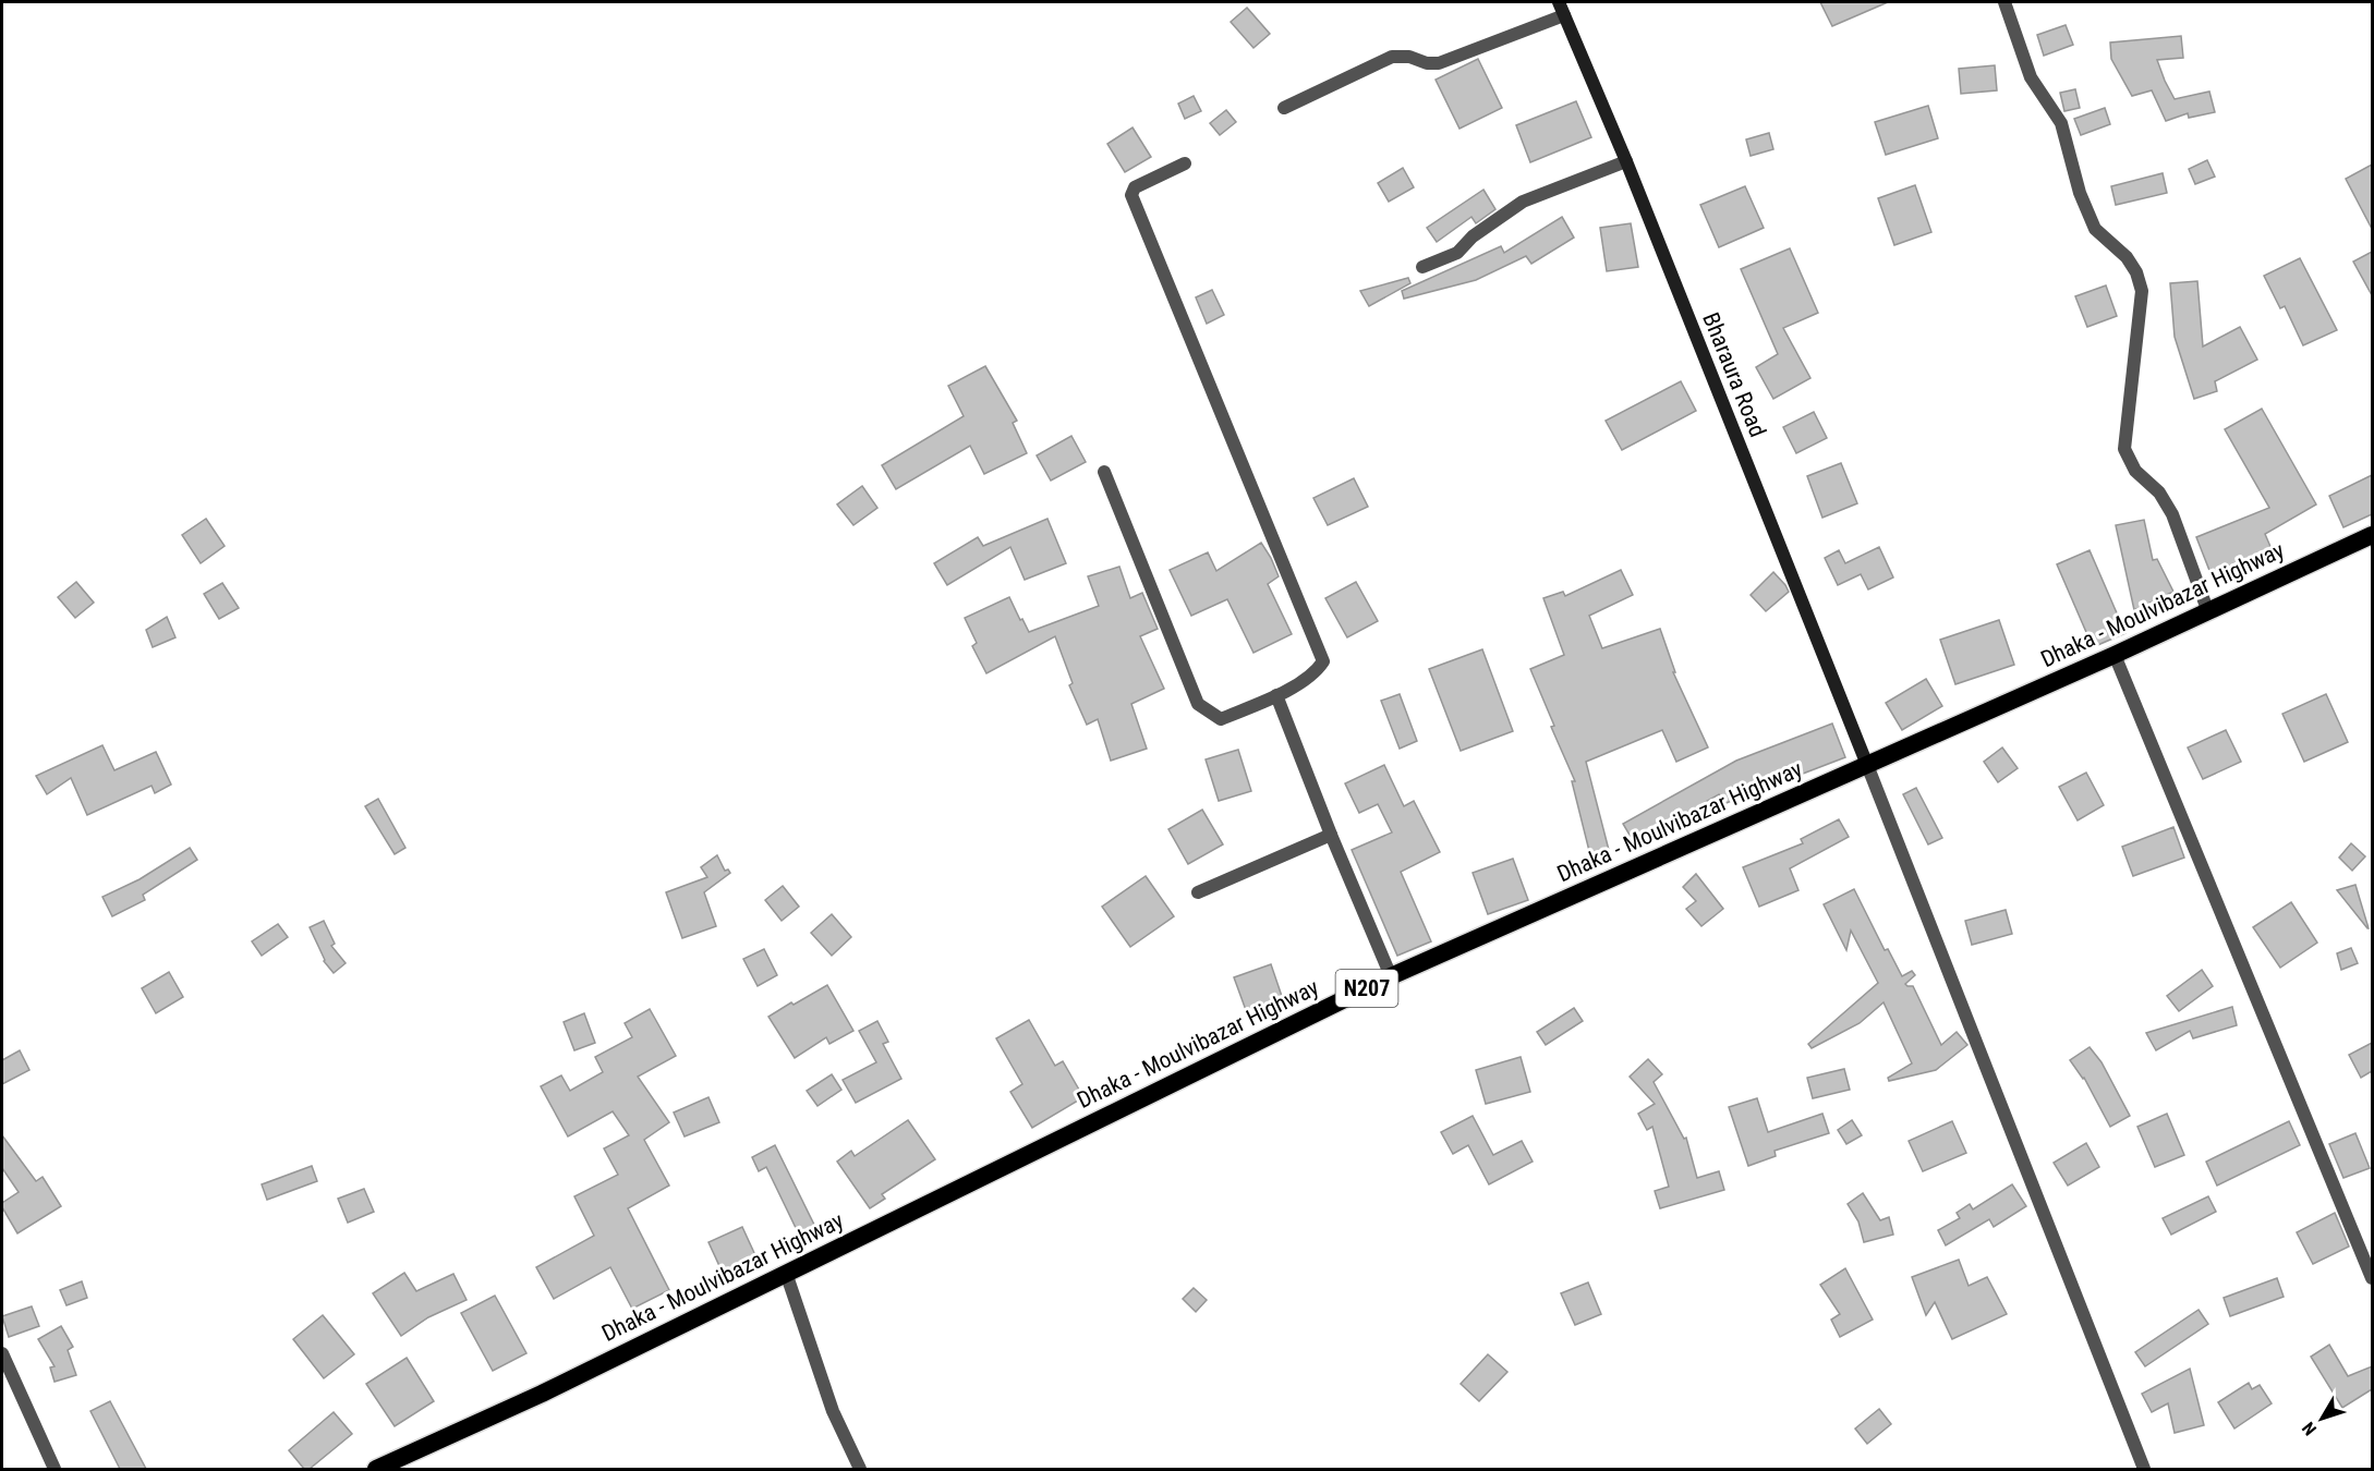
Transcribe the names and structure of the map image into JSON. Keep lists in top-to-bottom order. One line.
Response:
{"streets":{"highway":["Dhaka - Moulvibazar Highway","N207"],"main road":["Bharaura Road"]},"crossings":[["Bharaura Road","Dhaka - Moulvibazar Highway"]],"north":"bottom left"}
